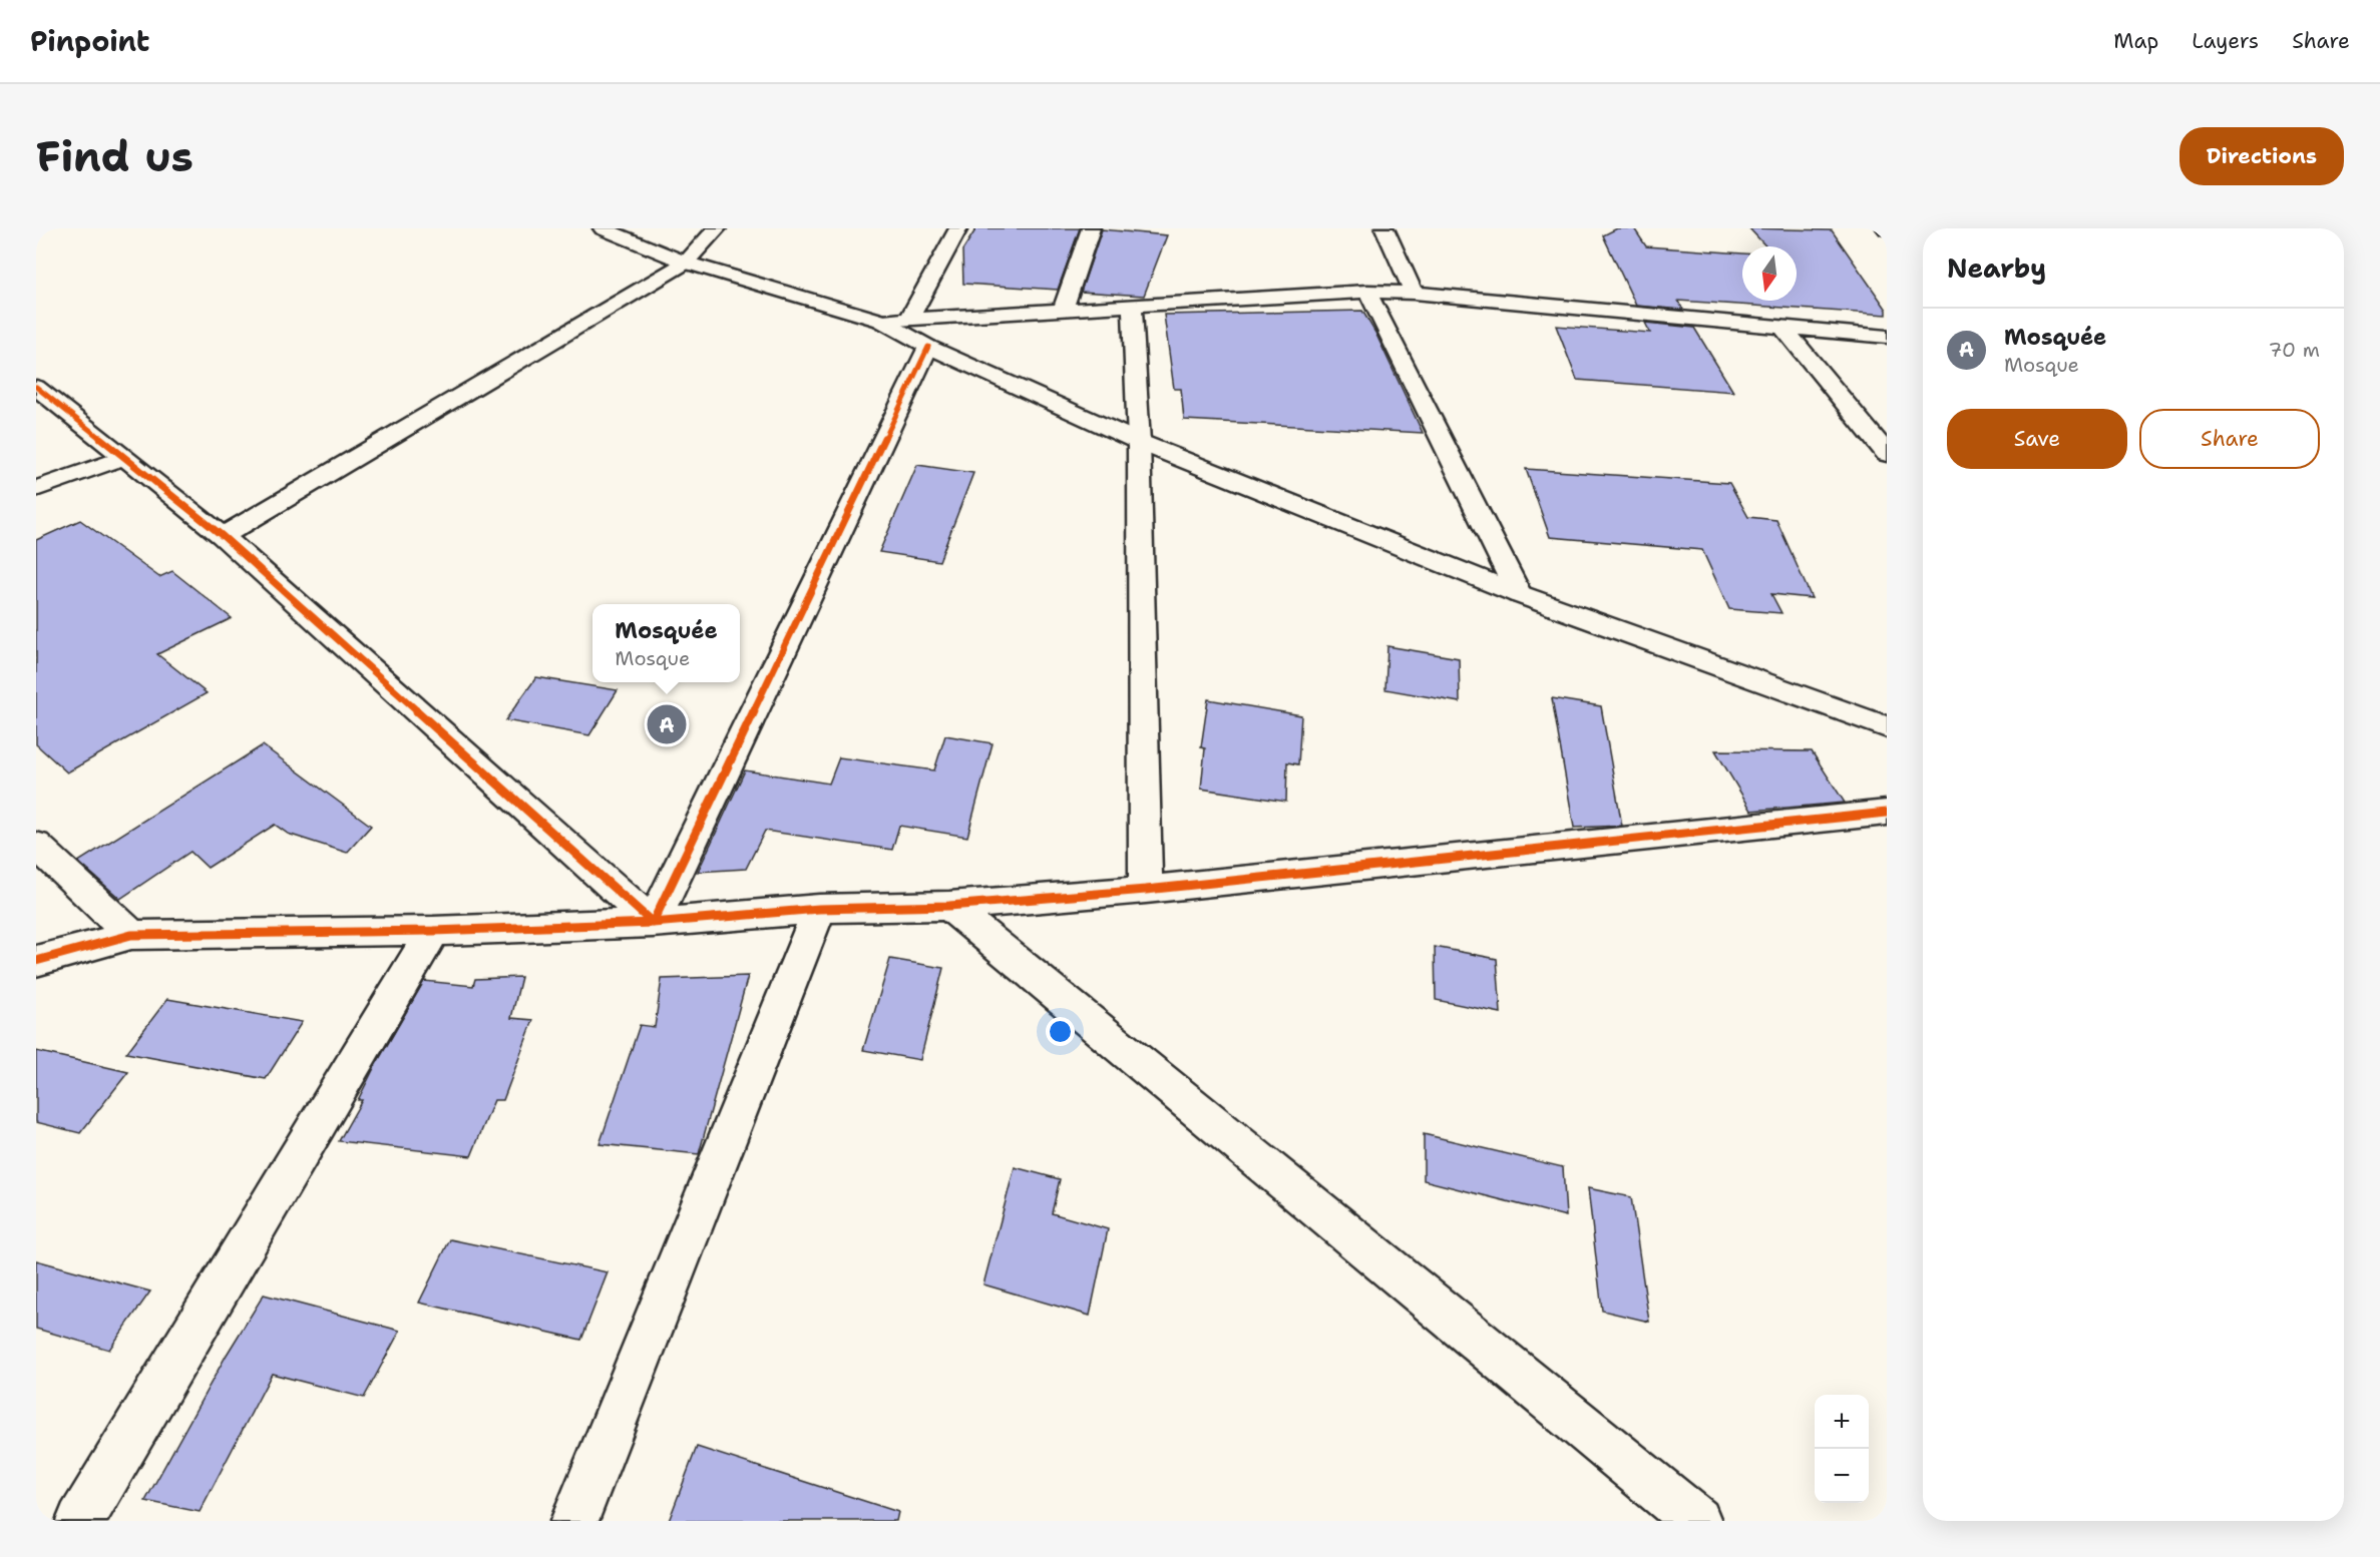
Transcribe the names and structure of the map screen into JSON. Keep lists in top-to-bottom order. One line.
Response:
{"north":"bottom","page":{"header":"Pinpoint","nav":["Map","Layers","Share"],"buttons":["Directions",["Save","Share"]],"title":"Find us","heading":"Nearby","list":[{"mark":"A","name":"Mosquée","note":"Mosque","value":"70 m"}],"popup":["Mosquée","Mosque"],"pins":"A","map_buttons":["+","−"]}}
